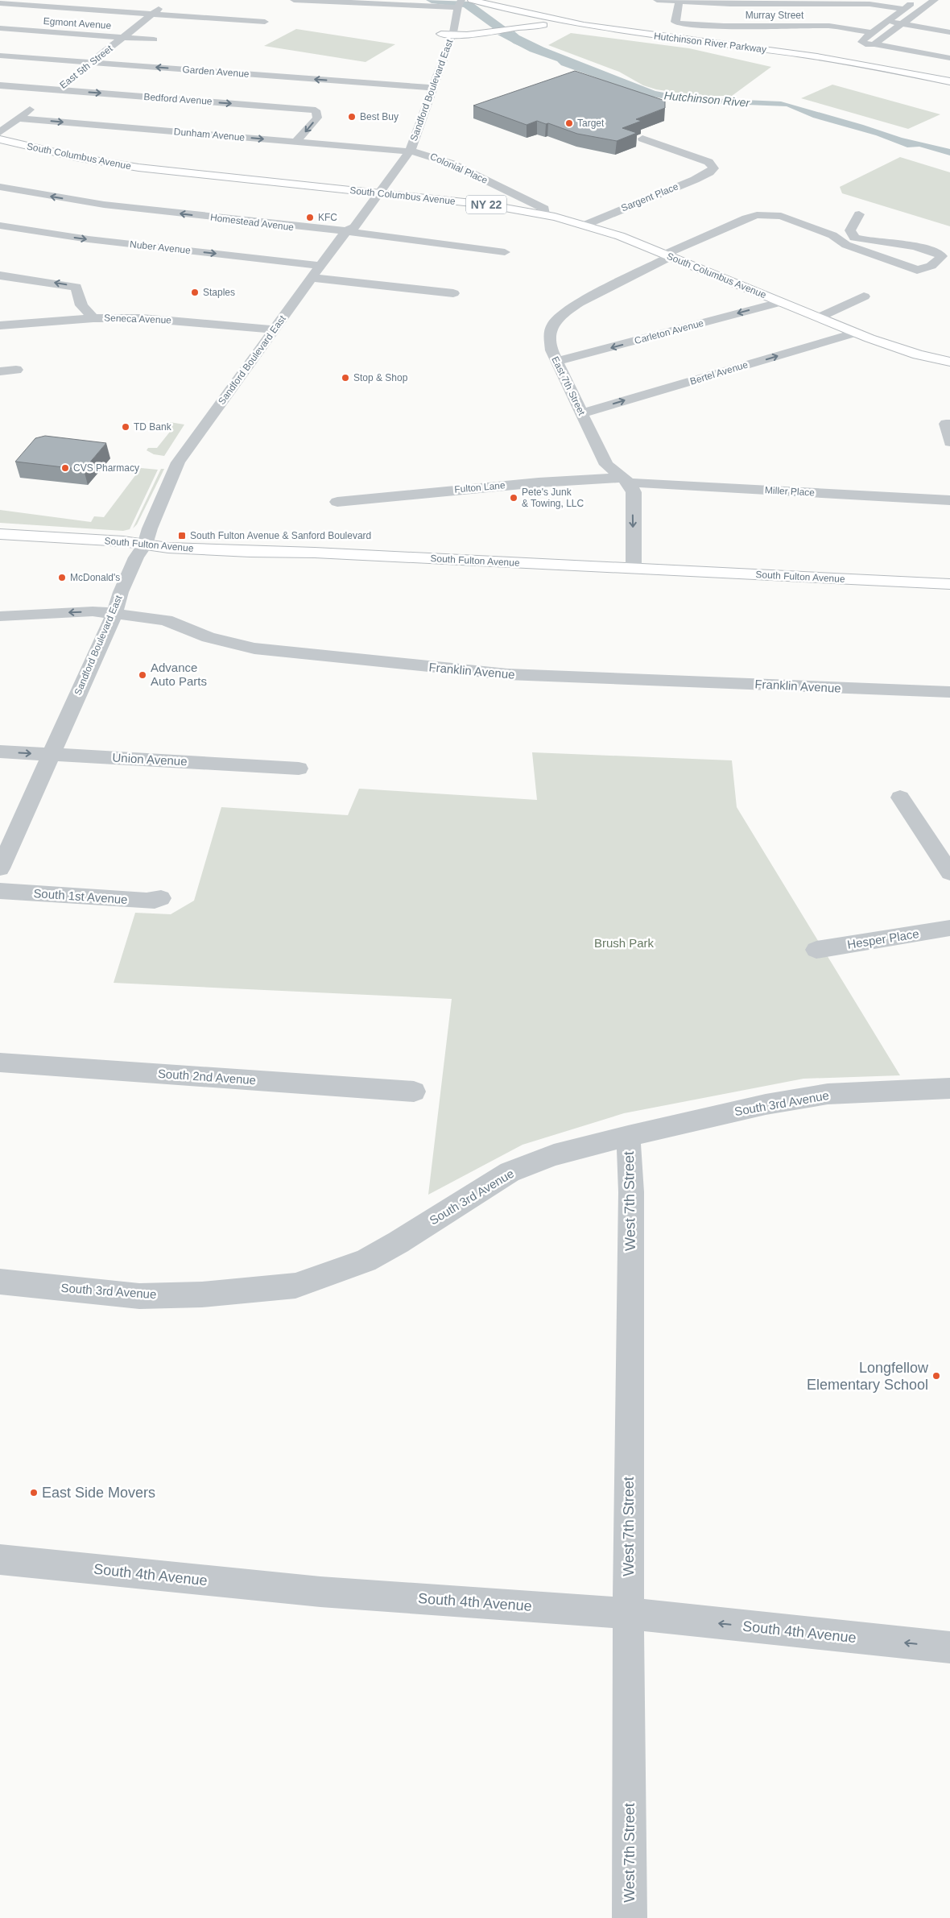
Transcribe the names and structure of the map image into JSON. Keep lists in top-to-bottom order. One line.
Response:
{"streets":{"main road":["Hutchinson River Parkway","South Columbus Avenue","NY 22","South Fulton Avenue"],"street":["Murray Street","Egmont Avenue","East 5th Street","Garden Avenue","Sandford Boulevard East","Bedford Avenue","Dunham Avenue","Colonial Place","Sargent Place","Homestead Avenue","Nuber Avenue","Seneca Avenue","Carleton Avenue","Bertel Avenue","East 7th Street","Fulton Lane","Miller Place","Franklin Avenue","Union Avenue","South 1st Avenue","Hesper Place","South 2nd Avenue","South 3rd Avenue","West 7th Street","South 4th Avenue"]},"crossings":[["Egmont Avenue","East 5th Street"],["Hutchinson River Parkway","Sandford Boulevard East"],["East 5th Street","Garden Avenue"],["East 5th Street","Bedford Avenue"],["East 5th Street","Dunham Avenue"],["Garden Avenue","Sandford Boulevard East"],["Sandford Boulevard East","Dunham Avenue"],["Sandford Boulevard East","South Columbus Avenue"],["Sandford Boulevard East","Colonial Place"],["Sandford Boulevard East","Homestead Avenue"],["Sandford Boulevard East","Nuber Avenue"],["Sandford Boulevard East","Seneca Avenue"],["Sandford Boulevard East","South Fulton Avenue"],["Sandford Boulevard East","Franklin Avenue"],["Sandford Boulevard East","Union Avenue"],["Bedford Avenue","Dunham Avenue"],["Dunham Avenue","Colonial Place"],["South Columbus Avenue","Colonial Place"],["South Columbus Avenue","Sargent Place"],["South Columbus Avenue","Carleton Avenue"],["South Columbus Avenue","Bertel Avenue"],["South Columbus Avenue","East 7th Street"],["Carleton Avenue","East 7th Street"],["Bertel Avenue","East 7th Street"],["East 7th Street","Fulton Lane"],["East 7th Street","Miller Place"],["Fulton Lane","Miller Place"],["South 3rd Avenue","West 7th Street"],["West 7th Street","South 4th Avenue"]],"one_way":["Nuber Avenue","Carleton Avenue","Bertel Avenue"],"water":["Hutchinson River"],"parks":["Brush Park"],"places":{"other":["Best Buy","Target","KFC","Staples","Stop & Shop","TD Bank","CVS Pharmacy","Pete's Junk & Towing, LLC","McDonald's","Advance Auto Parts","Longfellow Elementary School","East Side Movers"],"transit":["South Fulton Avenue & Sanford Boulevard"]}}
